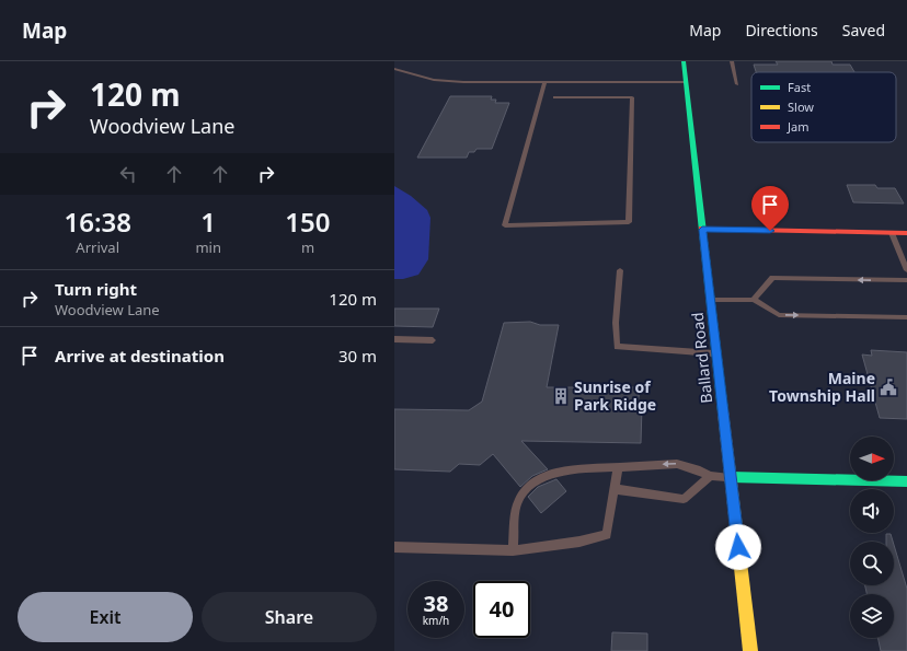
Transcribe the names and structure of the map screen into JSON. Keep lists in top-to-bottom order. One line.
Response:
{"streets":{"street":["Ballard Road"]},"places":{"public building":["Maine Township Hall"],"building":["Sunrise of Park Ridge"]},"legend":["Fast","Slow","Jam"],"north":"right","page":{"header":"Map","nav":["Map","Directions","Saved"],"turn":["120 m","Woodview Lane"],"eta":["16:38","Arrival","1","min","150","m"],"list":[{"name":"Turn right","note":"Woodview Lane","value":"120 m"},{"name":"Arrive at destination","value":"30 m"}],"speed":"38 km/h","limit":"40","buttons":["Exit","Share"]}}
